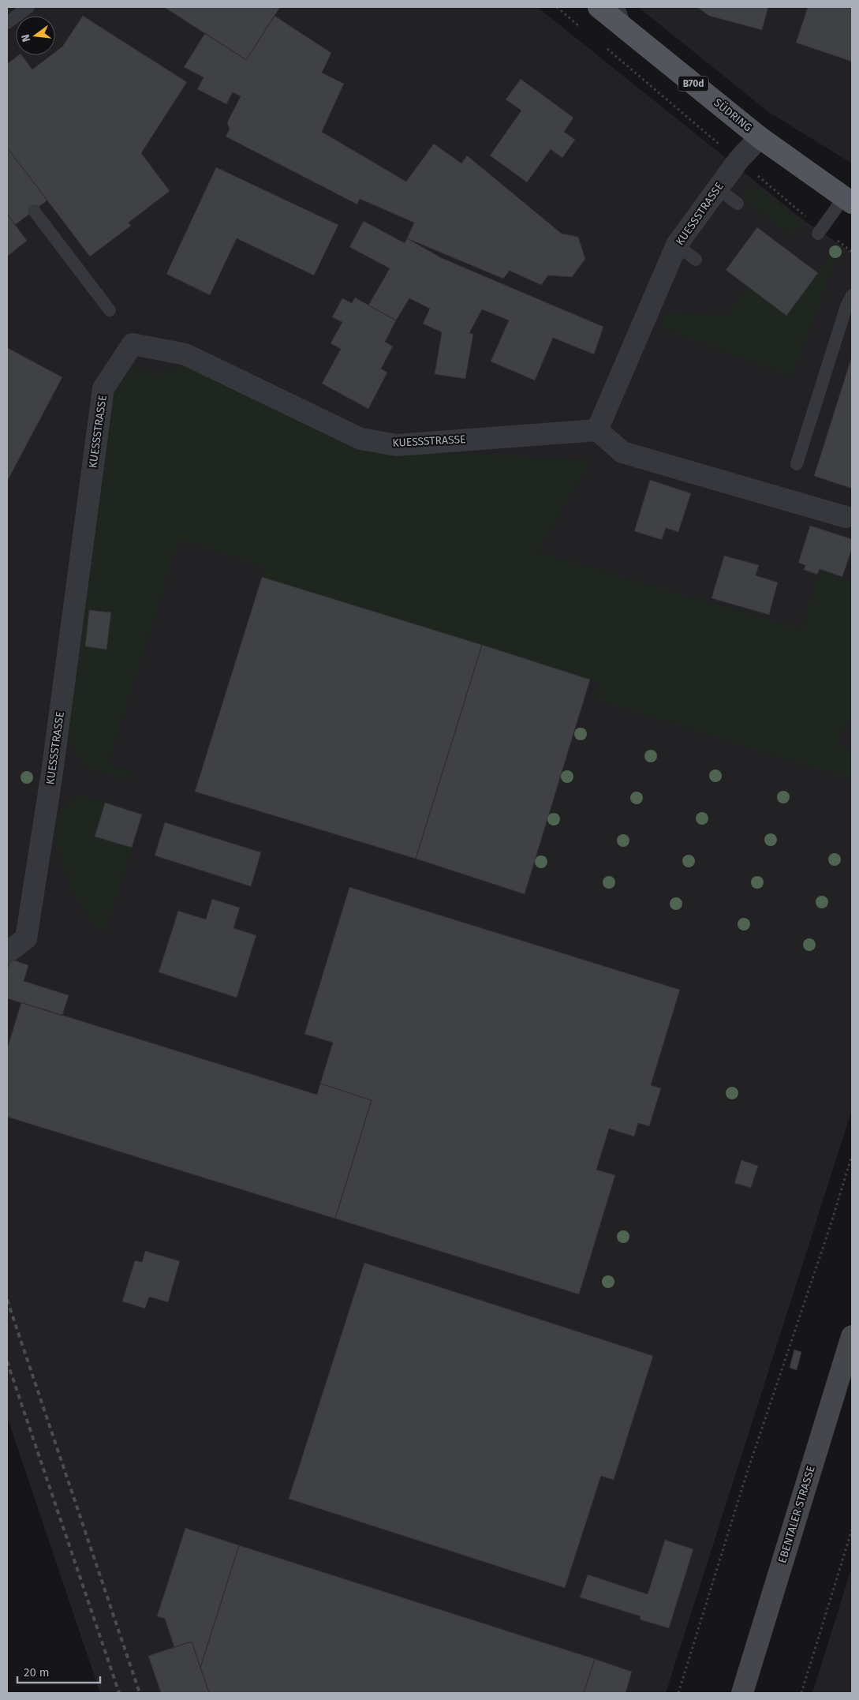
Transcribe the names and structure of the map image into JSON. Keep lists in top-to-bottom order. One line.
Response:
{"streets":{"main road":["B70d","SÜDRING","EBENTALER STRASSE"],"street":["KUESSSTRASSE"]},"crossings":[["SÜDRING","KUESSSTRASSE"]],"scale_bar":"20 m","north":"left"}
